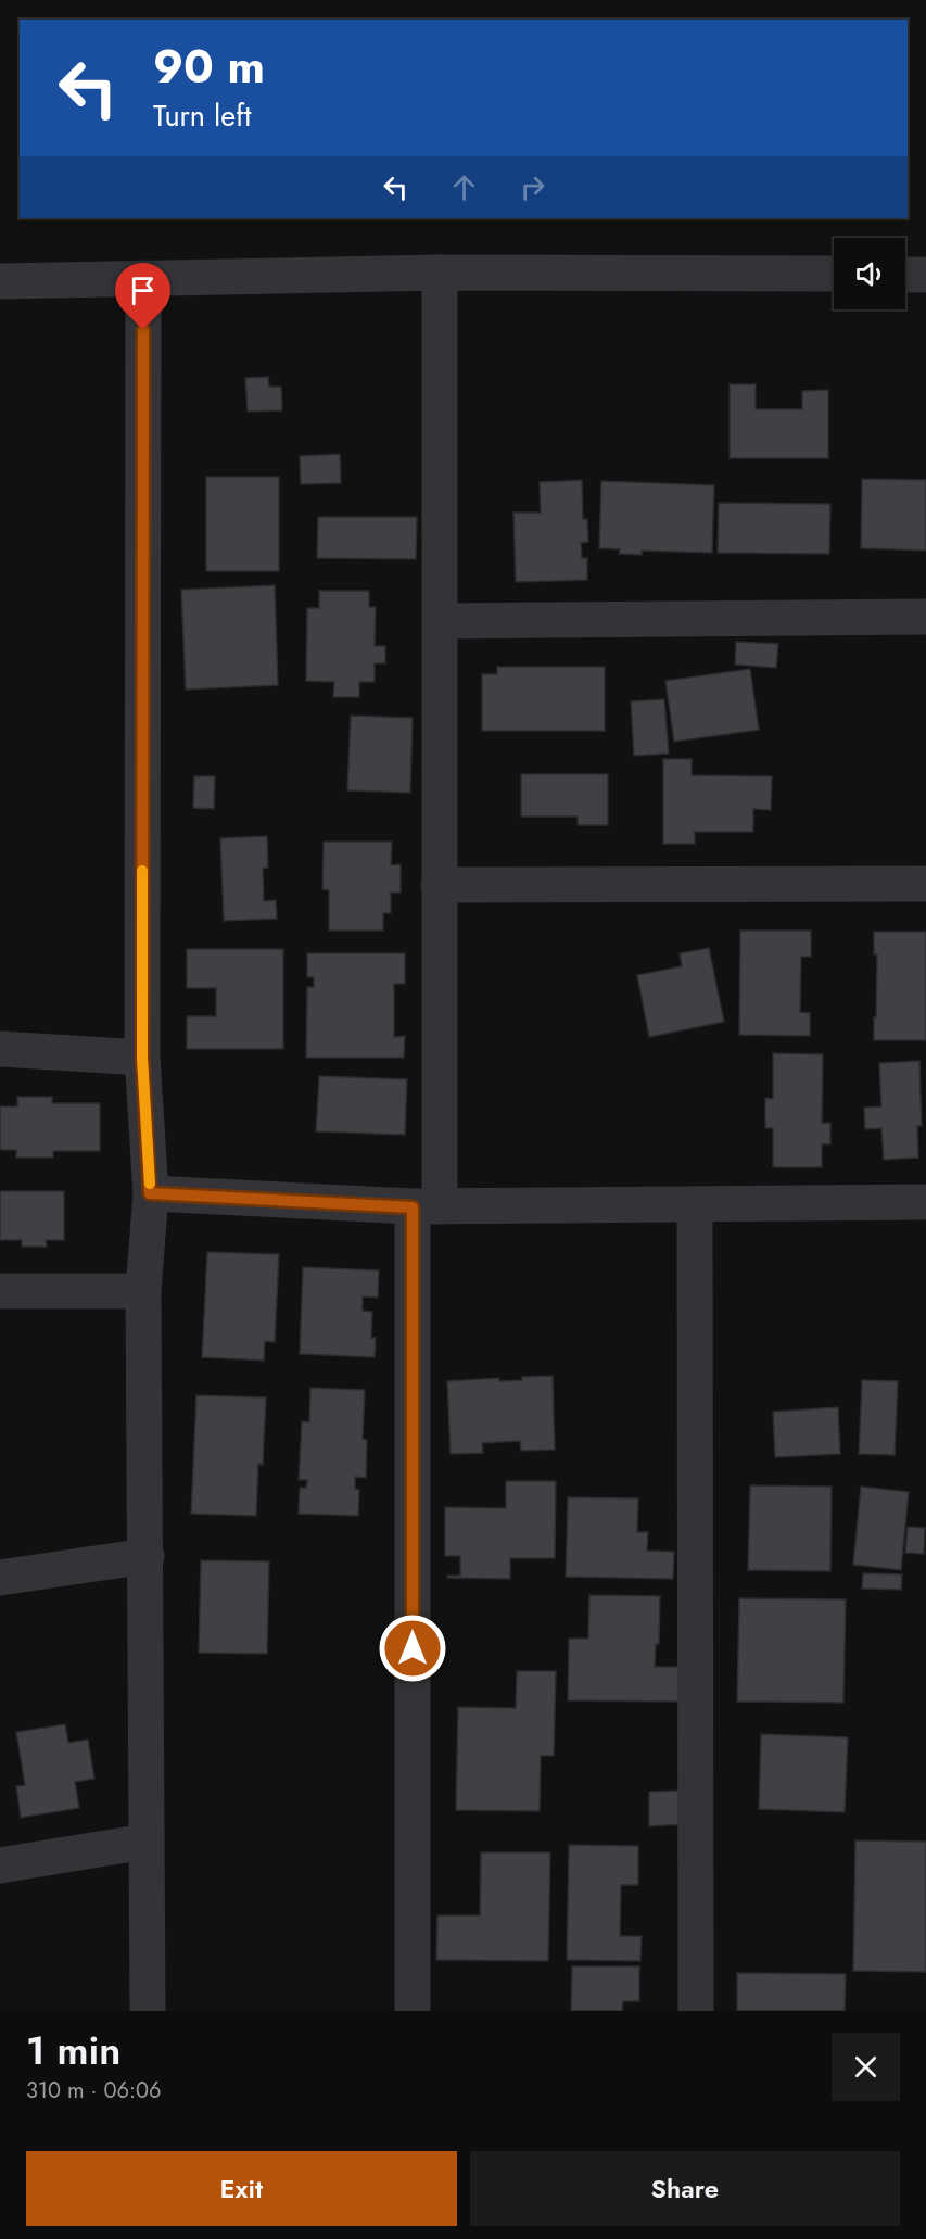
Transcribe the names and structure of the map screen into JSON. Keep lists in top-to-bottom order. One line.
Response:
{"page":{"turn":["90 m","Turn left"],"heading":["1 min","310 m · 06:06"],"buttons":["Exit","Share"]}}
